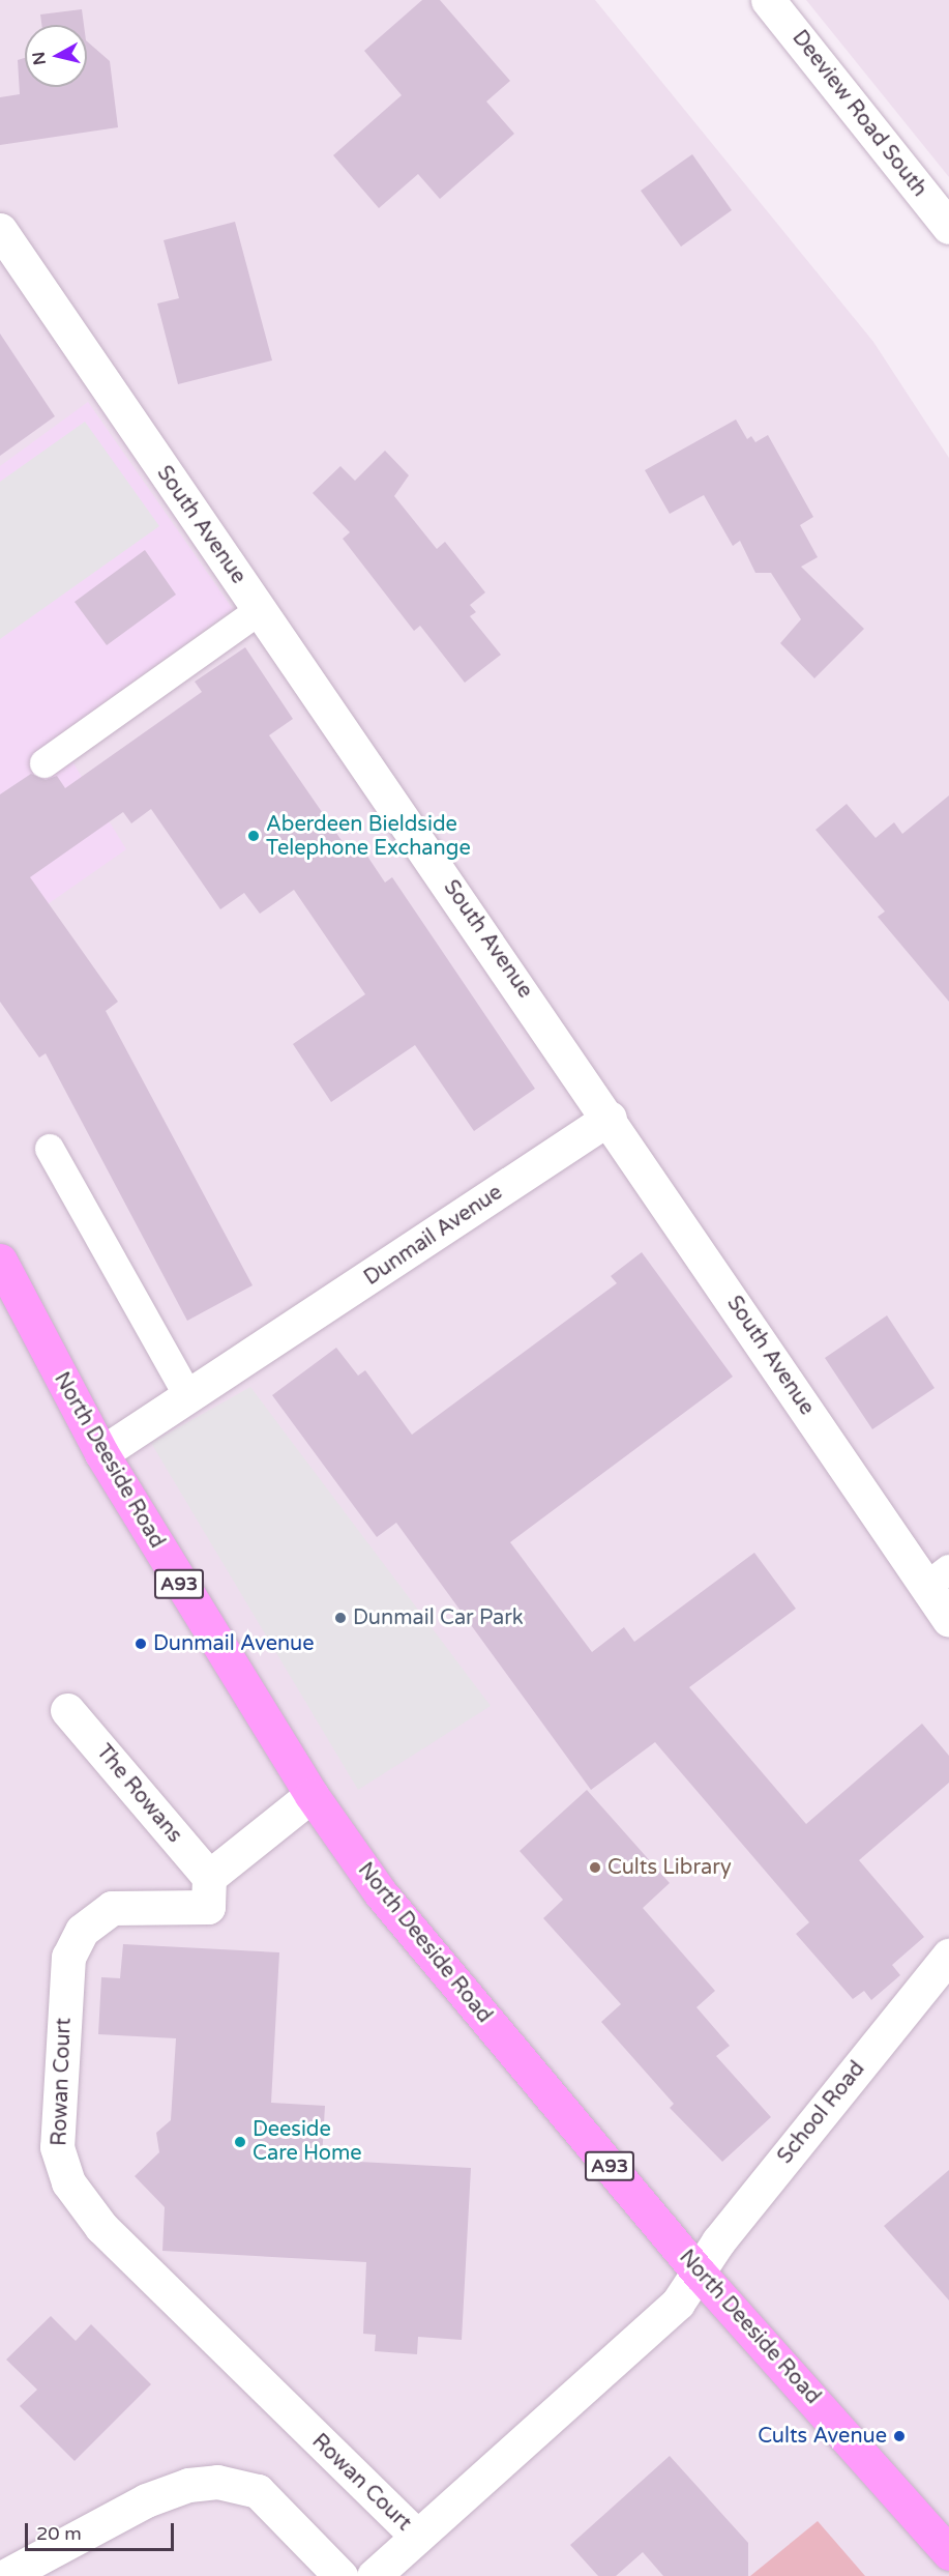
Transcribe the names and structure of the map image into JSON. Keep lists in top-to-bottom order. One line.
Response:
{"streets":{"main road":["North Deeside Road","A93"],"street":["Deeview Road South","South Avenue","Dunmail Avenue","The Rowans","Rowan Court","School Road"]},"crossings":[["South Avenue","Dunmail Avenue"],["Dunmail Avenue","North Deeside Road"],["North Deeside Road","School Road"],["The Rowans","Rowan Court"]],"places":["Aberdeen Bieldside Telephone Exchange","Dunmail Car Park","Dunmail Avenue","Cults Library","Deeside Care Home","Cults Avenue"],"scale_bar":"20 m","north":"left"}
